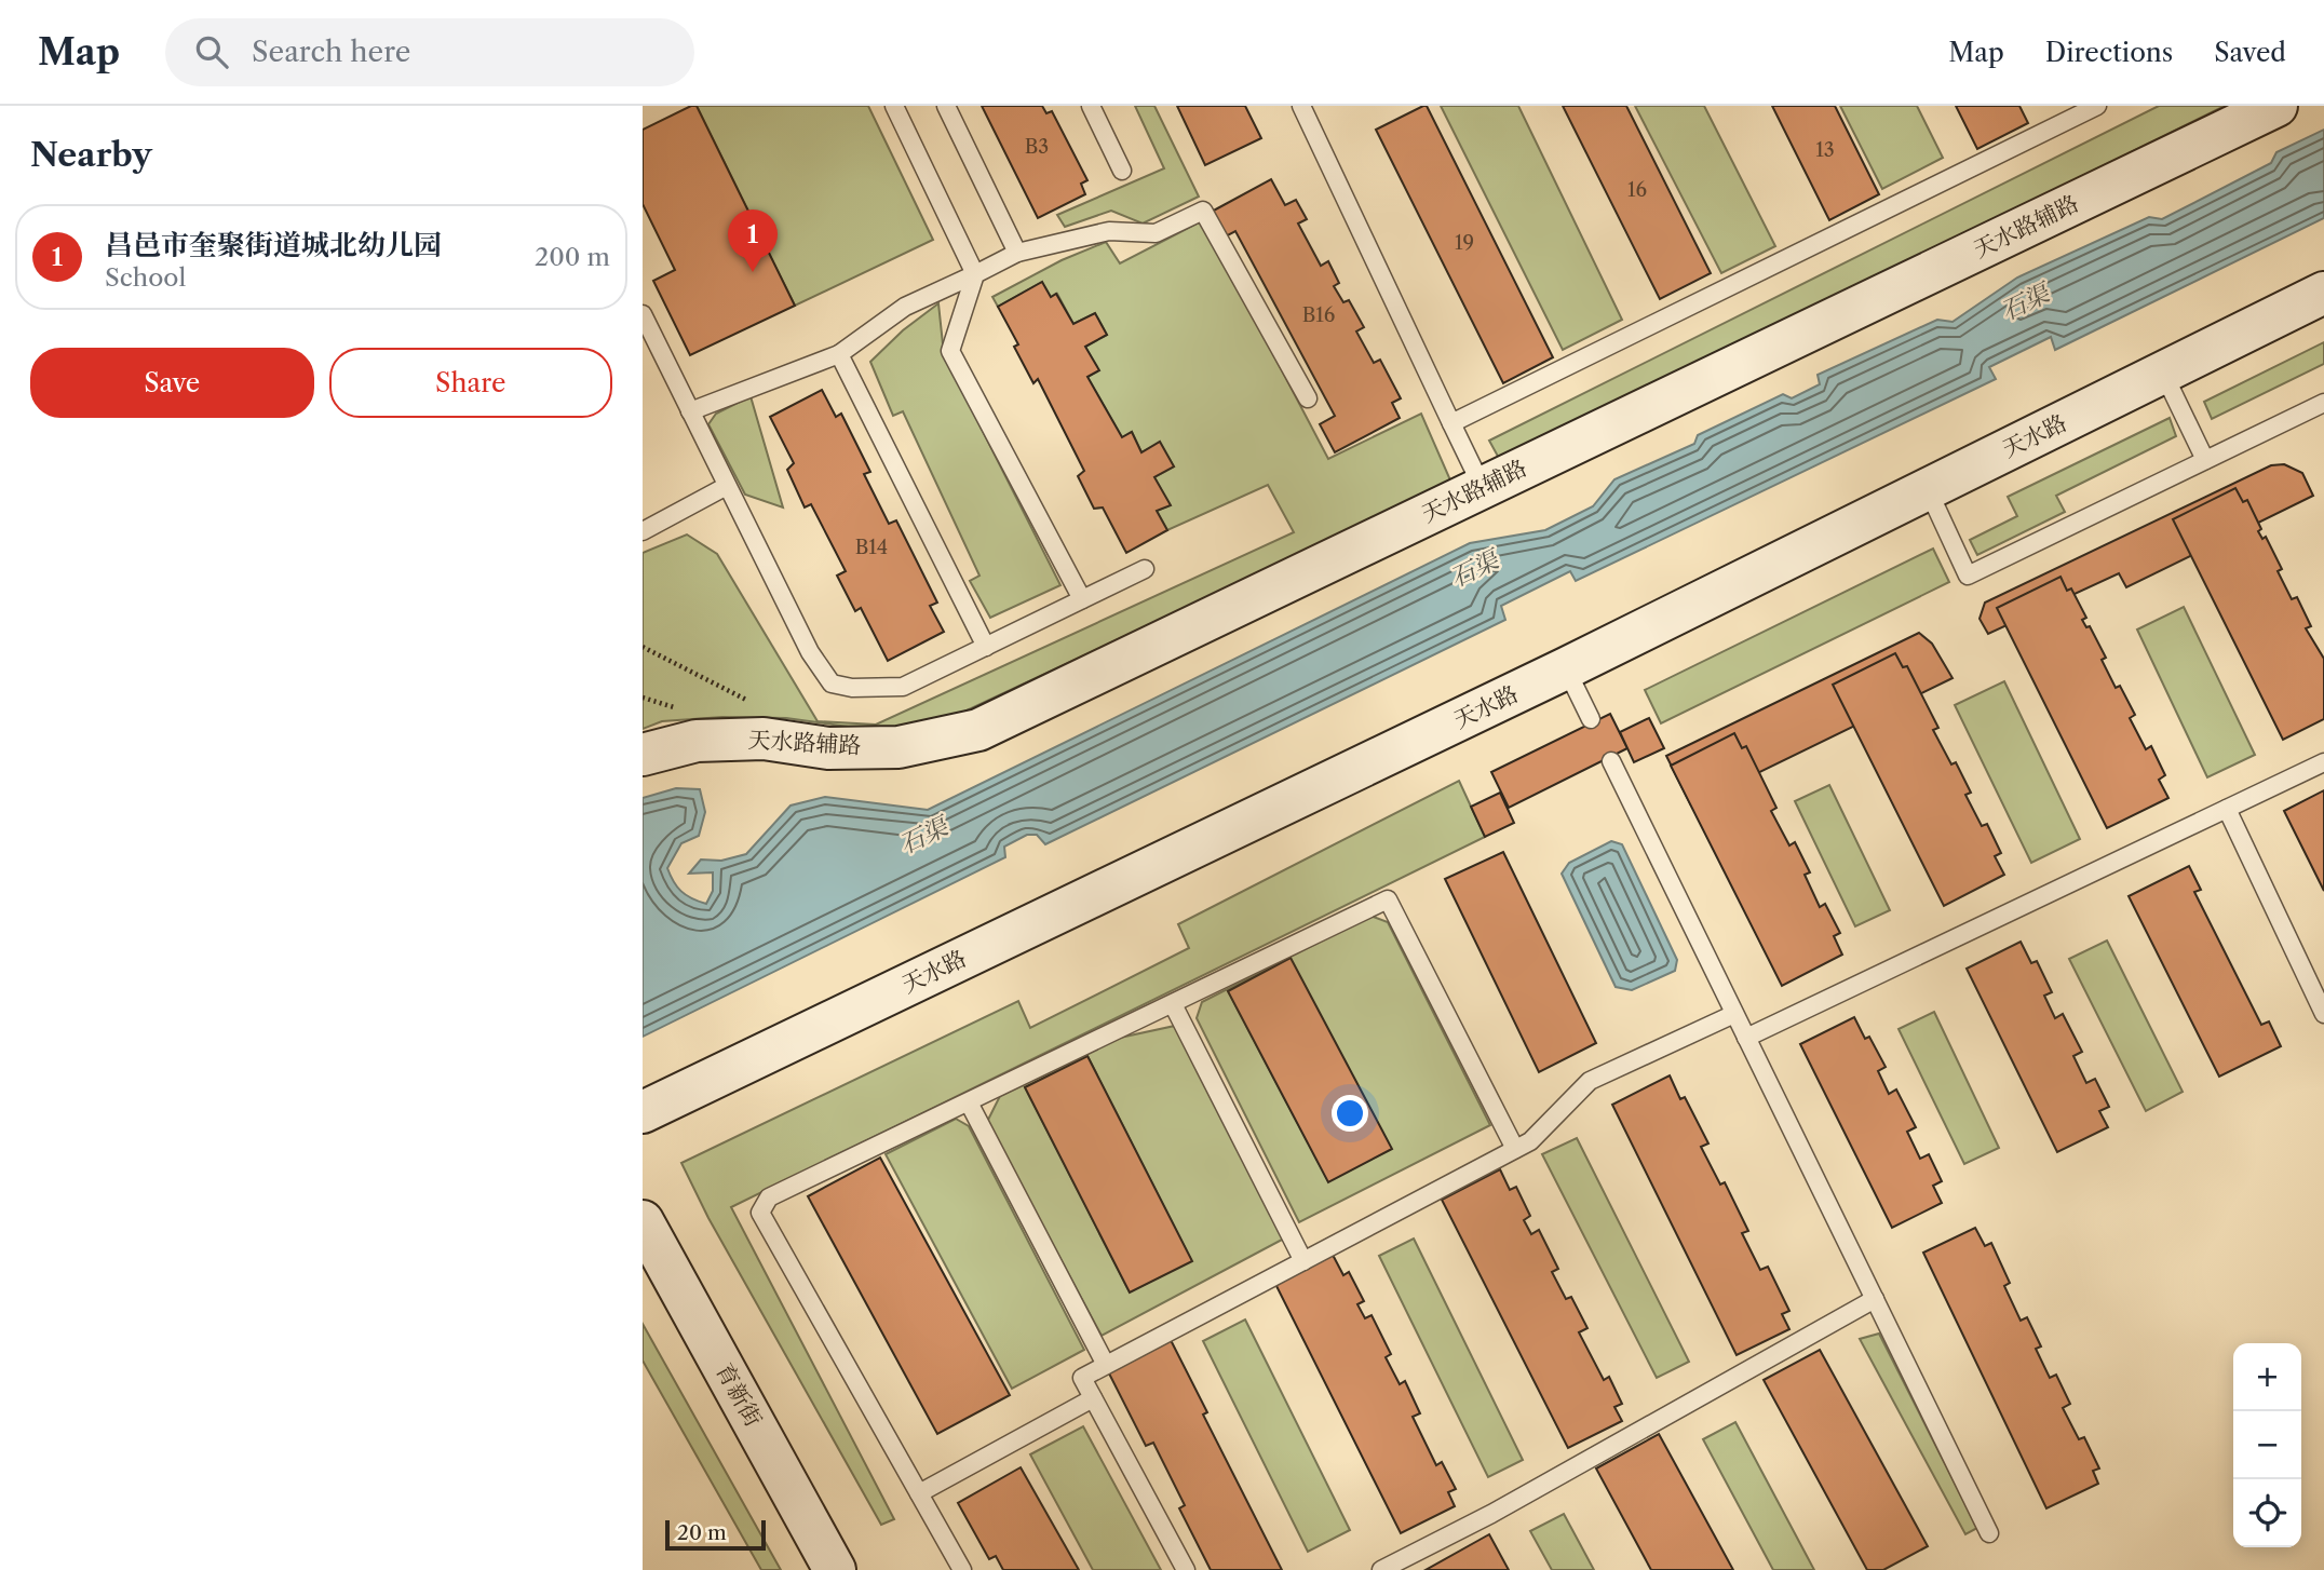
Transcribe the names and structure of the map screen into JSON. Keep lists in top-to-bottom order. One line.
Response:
{"streets":{"street":["天水路辅路","天水路","育新街"]},"water":["石渠"],"house_numbers":["B3","13","16","19","B16","B14"],"scale_bar":"20 m","page":{"header":"Map","search":"Search here","nav":["Map","Directions","Saved"],"heading":"Nearby","list":[{"mark":"1","name":"昌邑市奎聚街道城北幼儿园","note":"School","value":"200 m"}],"pins":"1","buttons":["Save","Share"],"map_buttons":["+","−"],"scale":"20 m"}}
